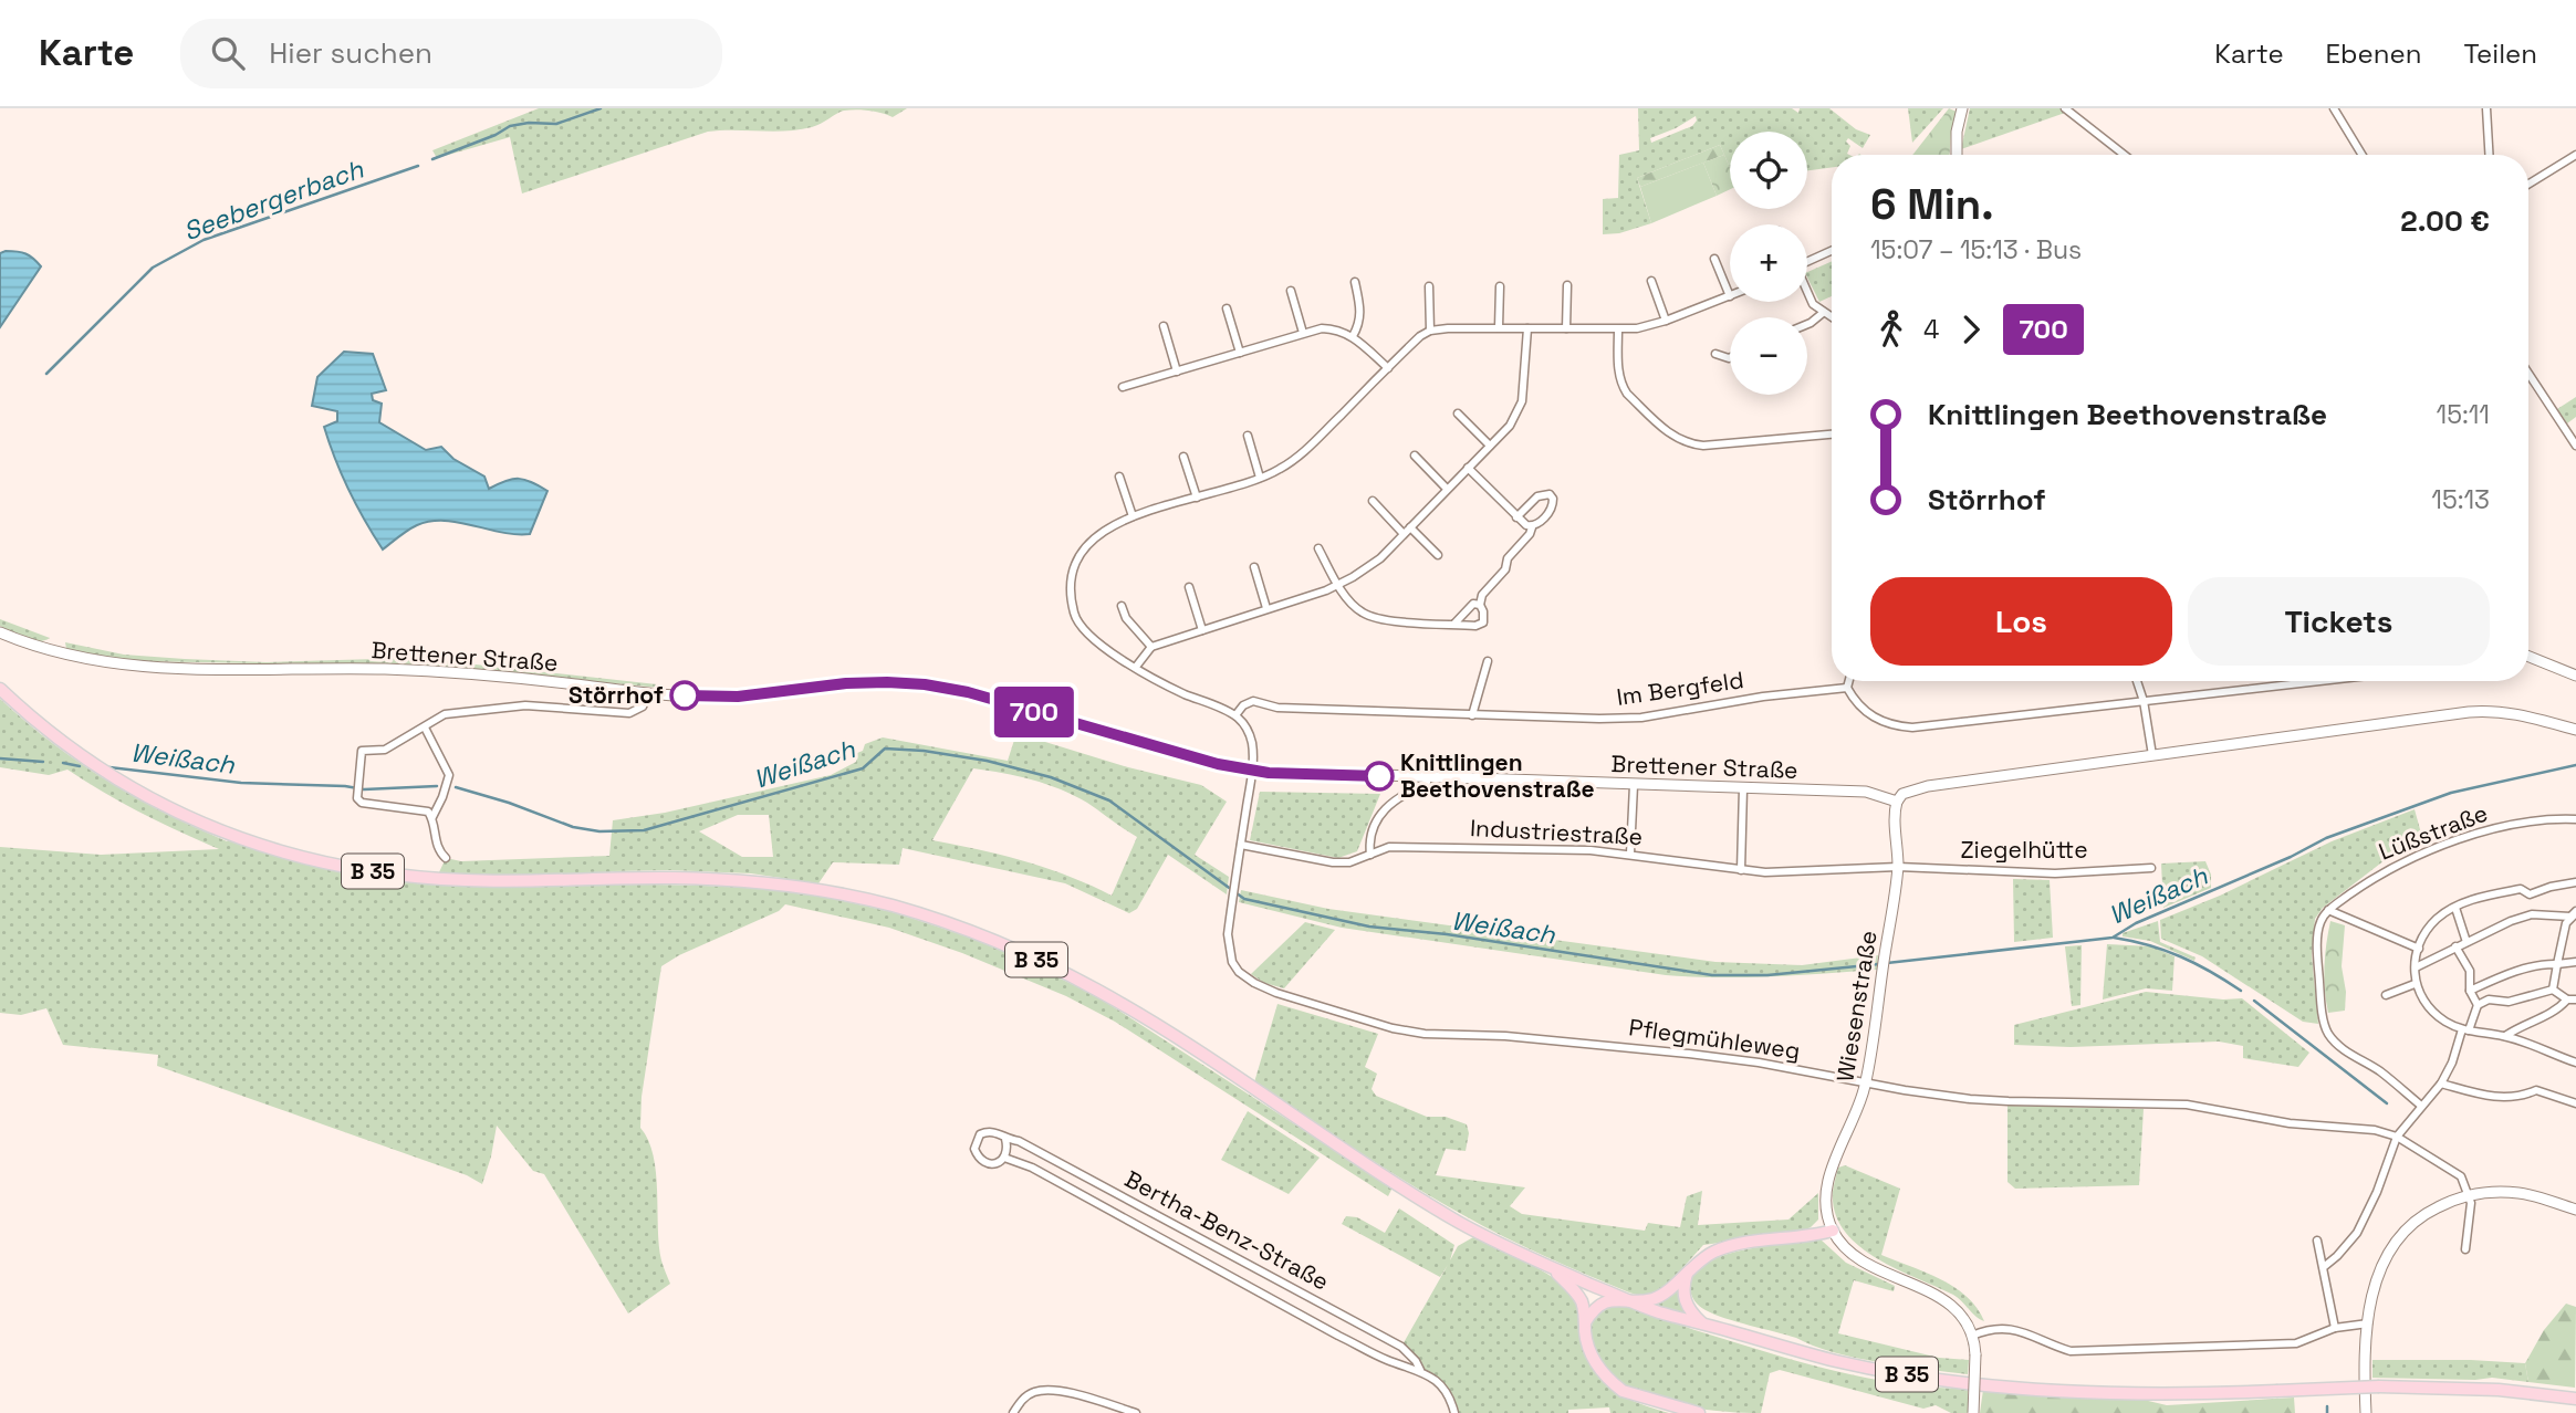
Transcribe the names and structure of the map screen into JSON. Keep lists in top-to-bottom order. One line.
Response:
{"streets":{"main road":["B 35"],"street":["Brettener Straße","Im Bergfeld","Industriestraße","Lüßstraße","Ziegelhütte","Wiesenstraße","Pflegmühleweg","Bertha-Benz-Straße"]},"crossings":[["Brettener Straße","Wiesenstraße"],["Brettener Straße","Pflegmühleweg"],["Im Bergfeld","Pflegmühleweg"],["Industriestraße","Ziegelhütte"],["Industriestraße","Wiesenstraße"],["Industriestraße","Pflegmühleweg"],["Ziegelhütte","Wiesenstraße"],["Wiesenstraße","Pflegmühleweg"]],"water":["Seebergerbach","Weißach"],"places":["Störrhof","Knittlingen Beethovenstraße"],"lines":["bus line 700"],"page":{"header":"Karte","search":"Hier suchen","nav":["Karte","Ebenen","Teilen"],"on_map":"700","map_buttons":["+","−"],"heading":["6 Min.","15:07 – 15:13 · Bus","2.00 €"],"legs":["4","700"],"list":[{"name":"Knittlingen Beethovenstraße","value":"15:11"},{"name":"Störrhof","value":"15:13"}],"buttons":["Los","Tickets"]}}
